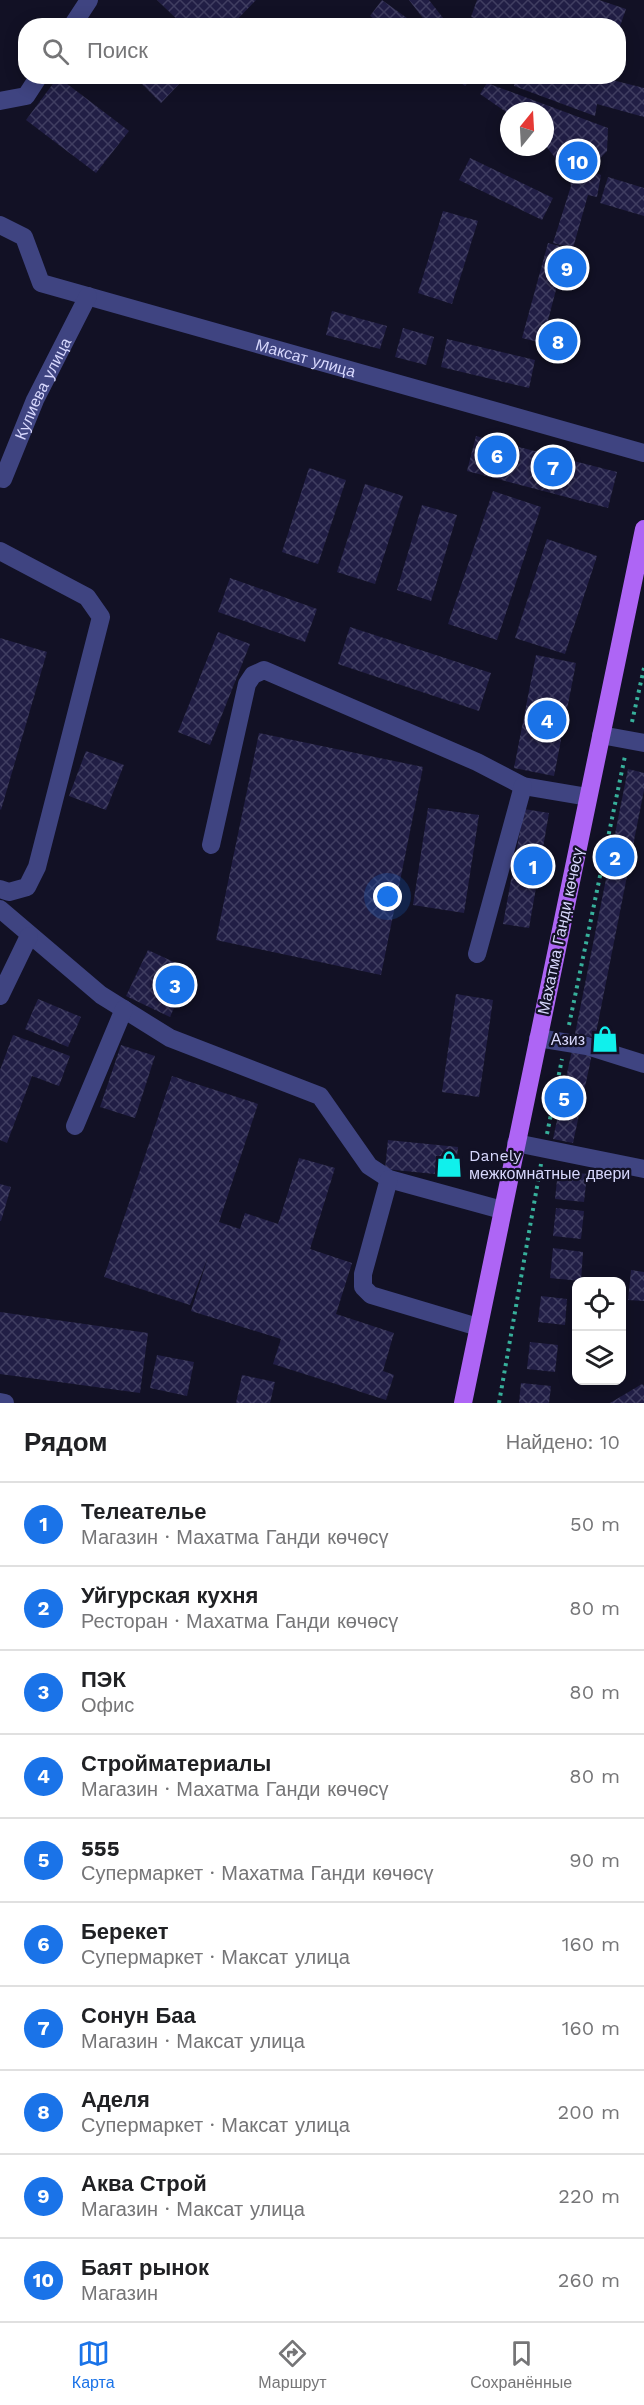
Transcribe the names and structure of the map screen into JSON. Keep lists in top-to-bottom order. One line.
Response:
{"streets":{"main road":["Махатма Ганди көчөсү"],"street":["Максат улица","Кулиева улица"]},"crossings":[["Максат улица","Кулиева улица"]],"places":{"shop":["Азиз","Danely межкомнатные двери"]},"north":"top","page":{"search":"Поиск","pins":["10","9","8","6","7","4","2","1","3","5"],"heading":["Рядом","Найдено: 10"],"list":[{"mark":"1","name":"Телеателье","note":"Магазин · Махатма Ганди көчөсү","value":"50 m"},{"mark":"2","name":"Уйгурская кухня","note":"Ресторан · Махатма Ганди көчөсү","value":"80 m"},{"mark":"3","name":"ПЭК","note":"Офис","value":"80 m"},{"mark":"4","name":"Стройматериалы","note":"Магазин · Махатма Ганди көчөсү","value":"80 m"},{"mark":"5","name":"555","note":"Супермаркет · Махатма Ганди көчөсү","value":"90 m"},{"mark":"6","name":"Берекет","note":"Супермаркет · Максат улица","value":"160 m"},{"mark":"7","name":"Сонун Баа","note":"Магазин · Максат улица","value":"160 m"},{"mark":"8","name":"Аделя","note":"Супермаркет · Максат улица","value":"200 m"},{"mark":"9","name":"Аква Строй","note":"Магазин · Максат улица","value":"220 m"},{"mark":"10","name":"Баят рынок","note":"Магазин","value":"260 m"}],"nav":["Карта","Маршрут","Сохранённые"]}}
